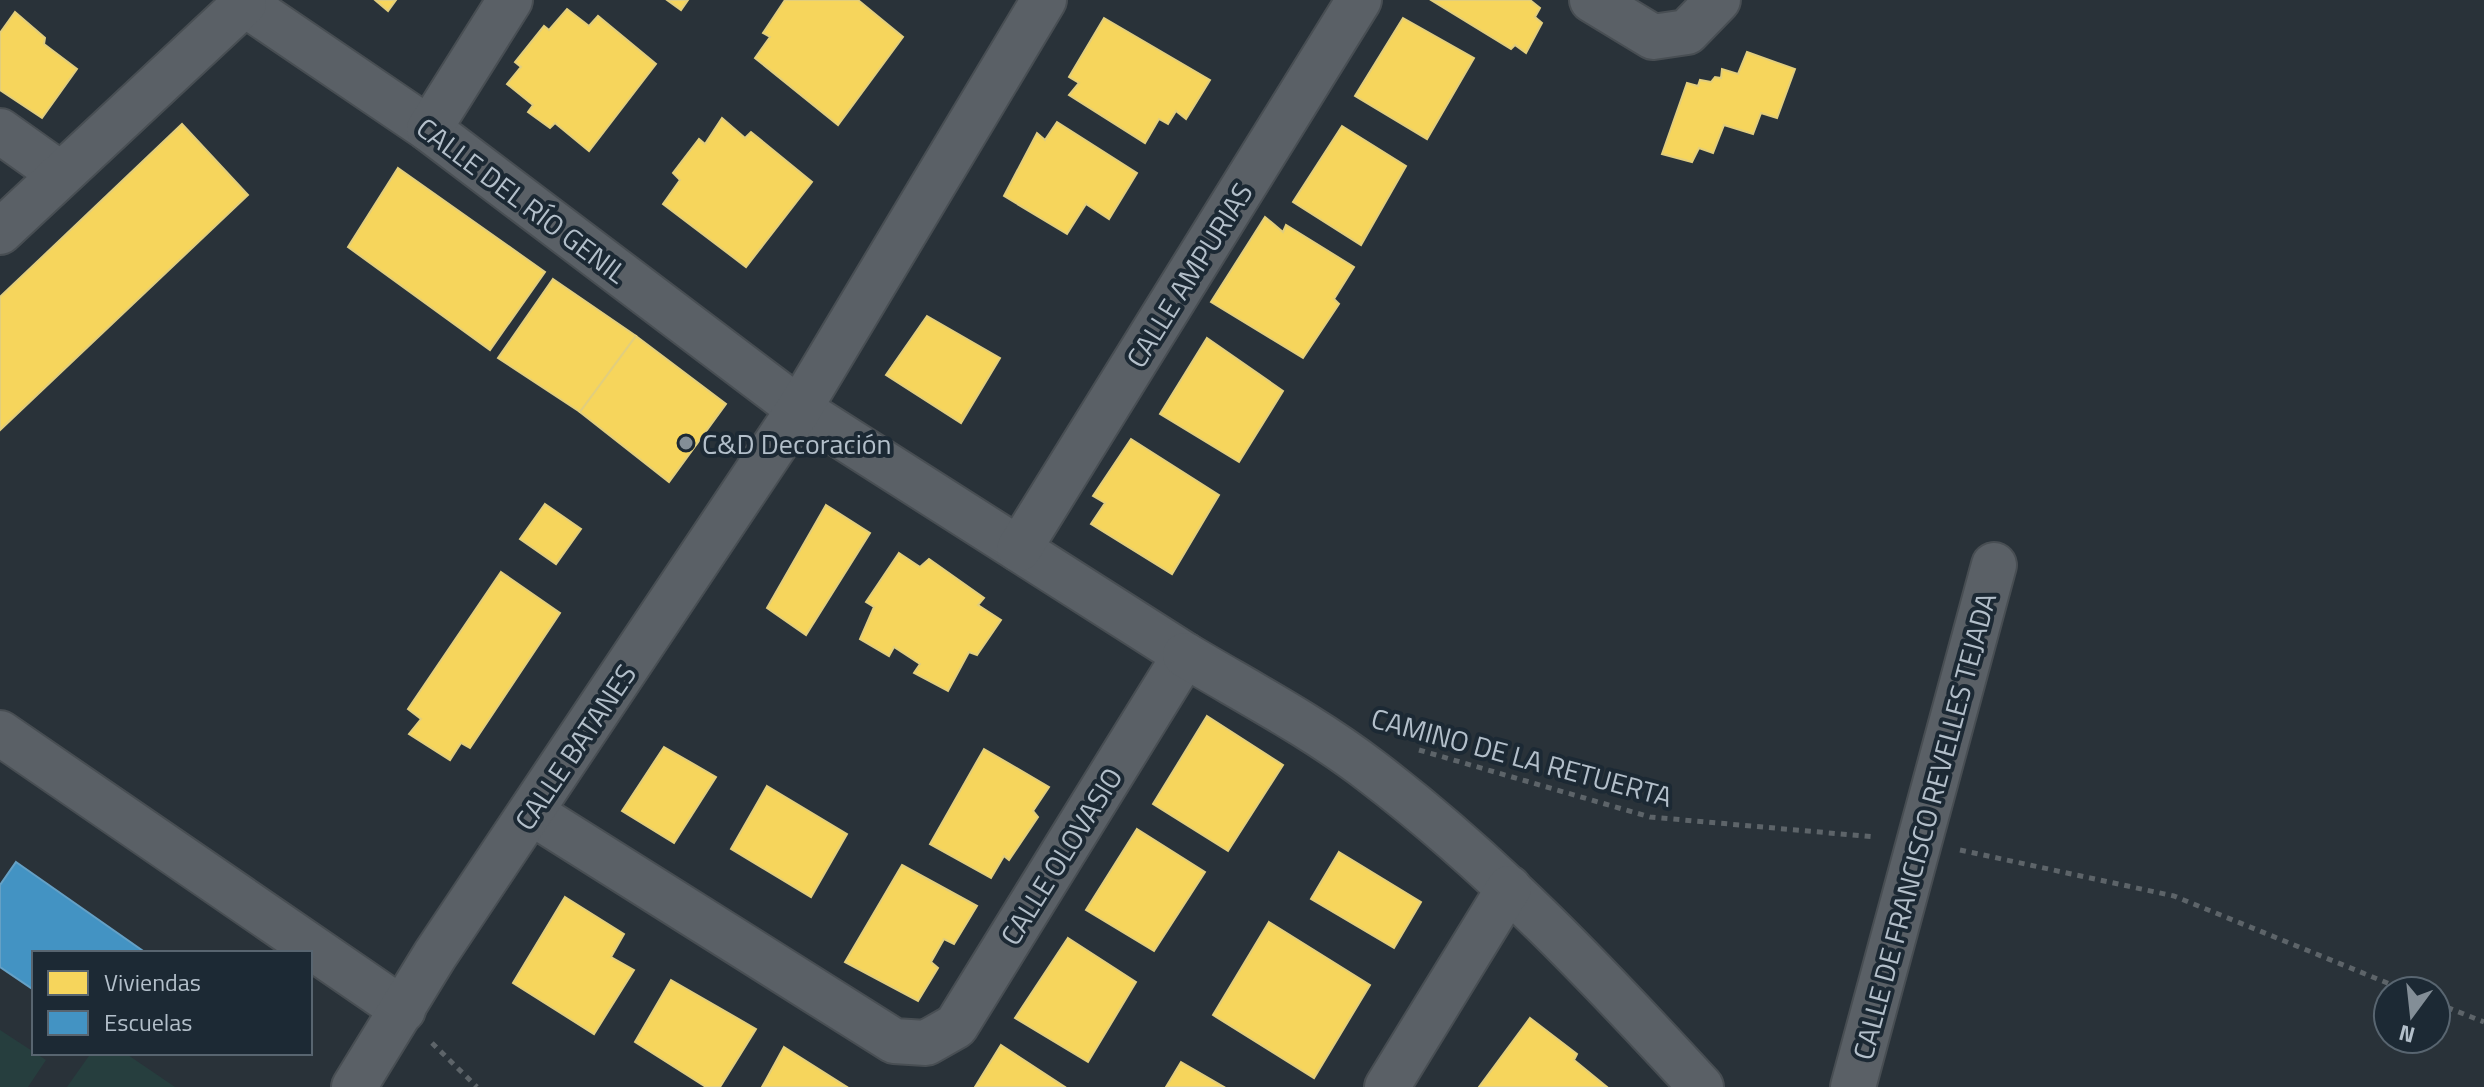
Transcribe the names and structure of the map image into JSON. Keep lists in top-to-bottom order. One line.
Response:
{"streets":{"street":["CALLE DEL RÍO GENIL","CALLE AMPURIAS","CALLE BATANES","CALLE DE FRANCISCO REVELLES TEJADA","CALLE OLOVASIO"],"path":["CAMINO DE LA RETUERTA"]},"crossings":[["CALLE DEL RÍO GENIL","CALLE BATANES"],["CALLE BATANES","CALLE OLOVASIO"],["CAMINO DE LA RETUERTA","CALLE DE FRANCISCO REVELLES TEJADA"]],"places":["C&D Decoración"],"legend":["Viviendas","Escuelas"],"north":"bottom"}
